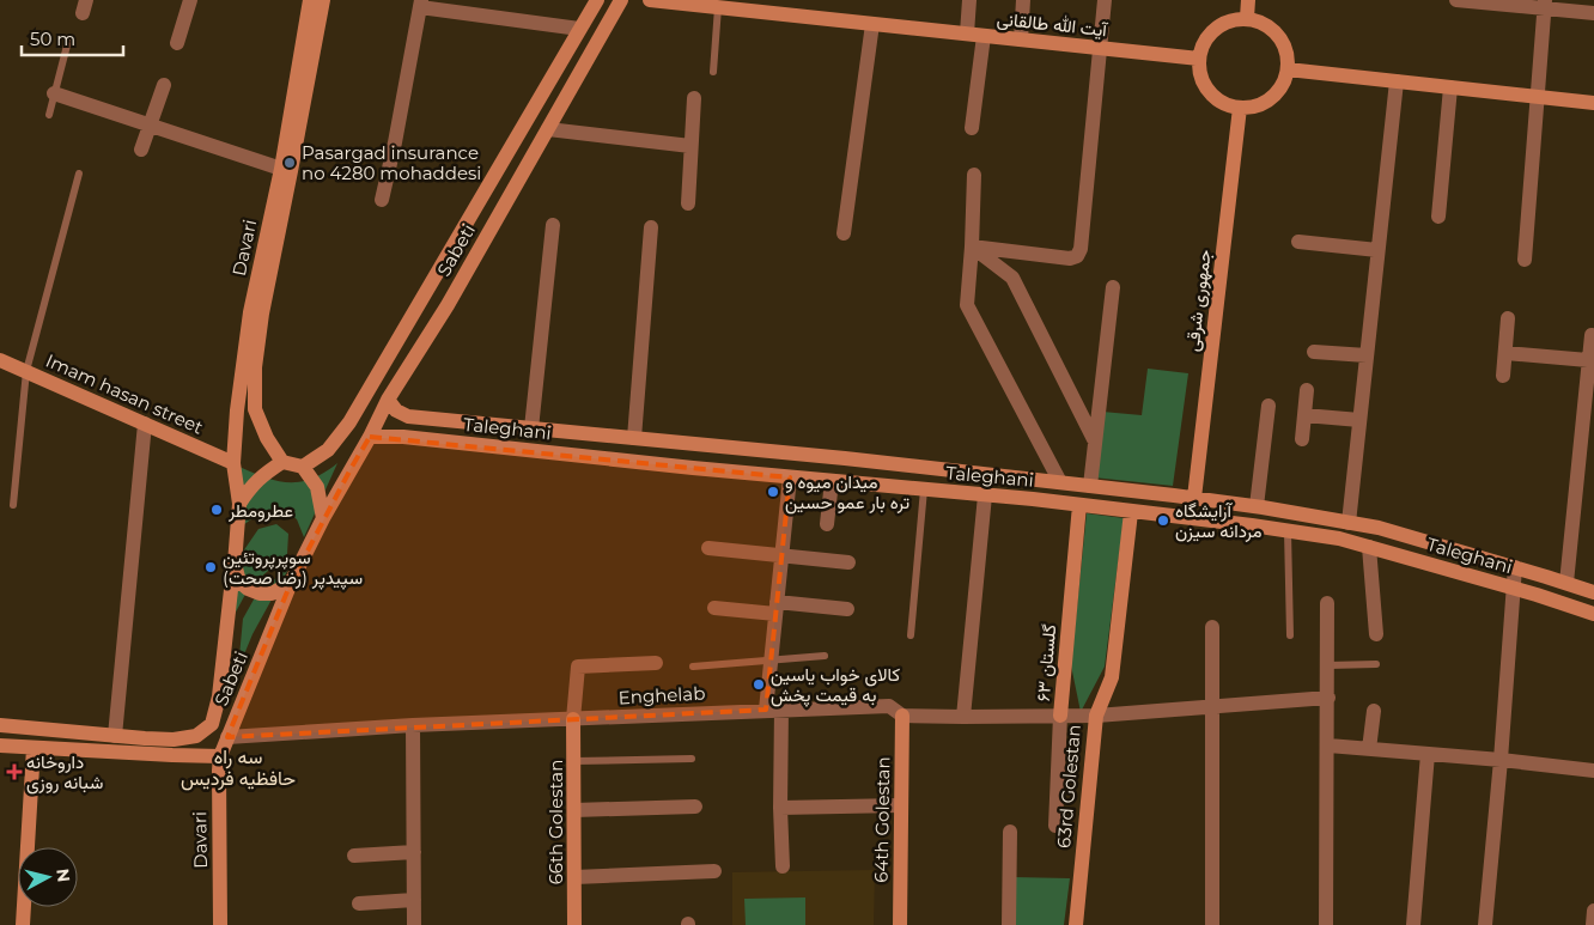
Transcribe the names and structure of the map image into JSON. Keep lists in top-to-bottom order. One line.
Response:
{"streets":{"main road":["آیت الله طالقانی","Davari","Sabeti","جمهوری شرقی","Imam hasan street","Taleghani","گلستان ۶۳","63rd Golestan","64th Golestan","66th Golestan"],"street":["Enghelab"]},"crossings":[["آیت الله طالقانی","جمهوری شرقی"],["Davari","Sabeti"],["Davari","Imam hasan street"],["Sabeti","Taleghani"],["Sabeti","Enghelab"],["جمهوری شرقی","Taleghani"],["Taleghani","گلستان ۶۳"],["Taleghani","63rd Golestan"],["گلستان ۶۳","Enghelab"],["Enghelab","63rd Golestan"],["Enghelab","64th Golestan"],["Enghelab","66th Golestan"]],"districts":["سه راه حافظیه فردیس"],"places":{"other":["Pasargad insurance no 4280 mohaddesi","میدان میوه و تره بار عمو حسین","عطرومطر","آرایشگاه مردانه سیزن","سوپرپروتئین سپیدپر (رضا صحت)","کالای خواب یاسین به قیمت پخش"],"health":["داروخانه شبانه روزی"]},"scale_bar":"50 m","north":"right"}
